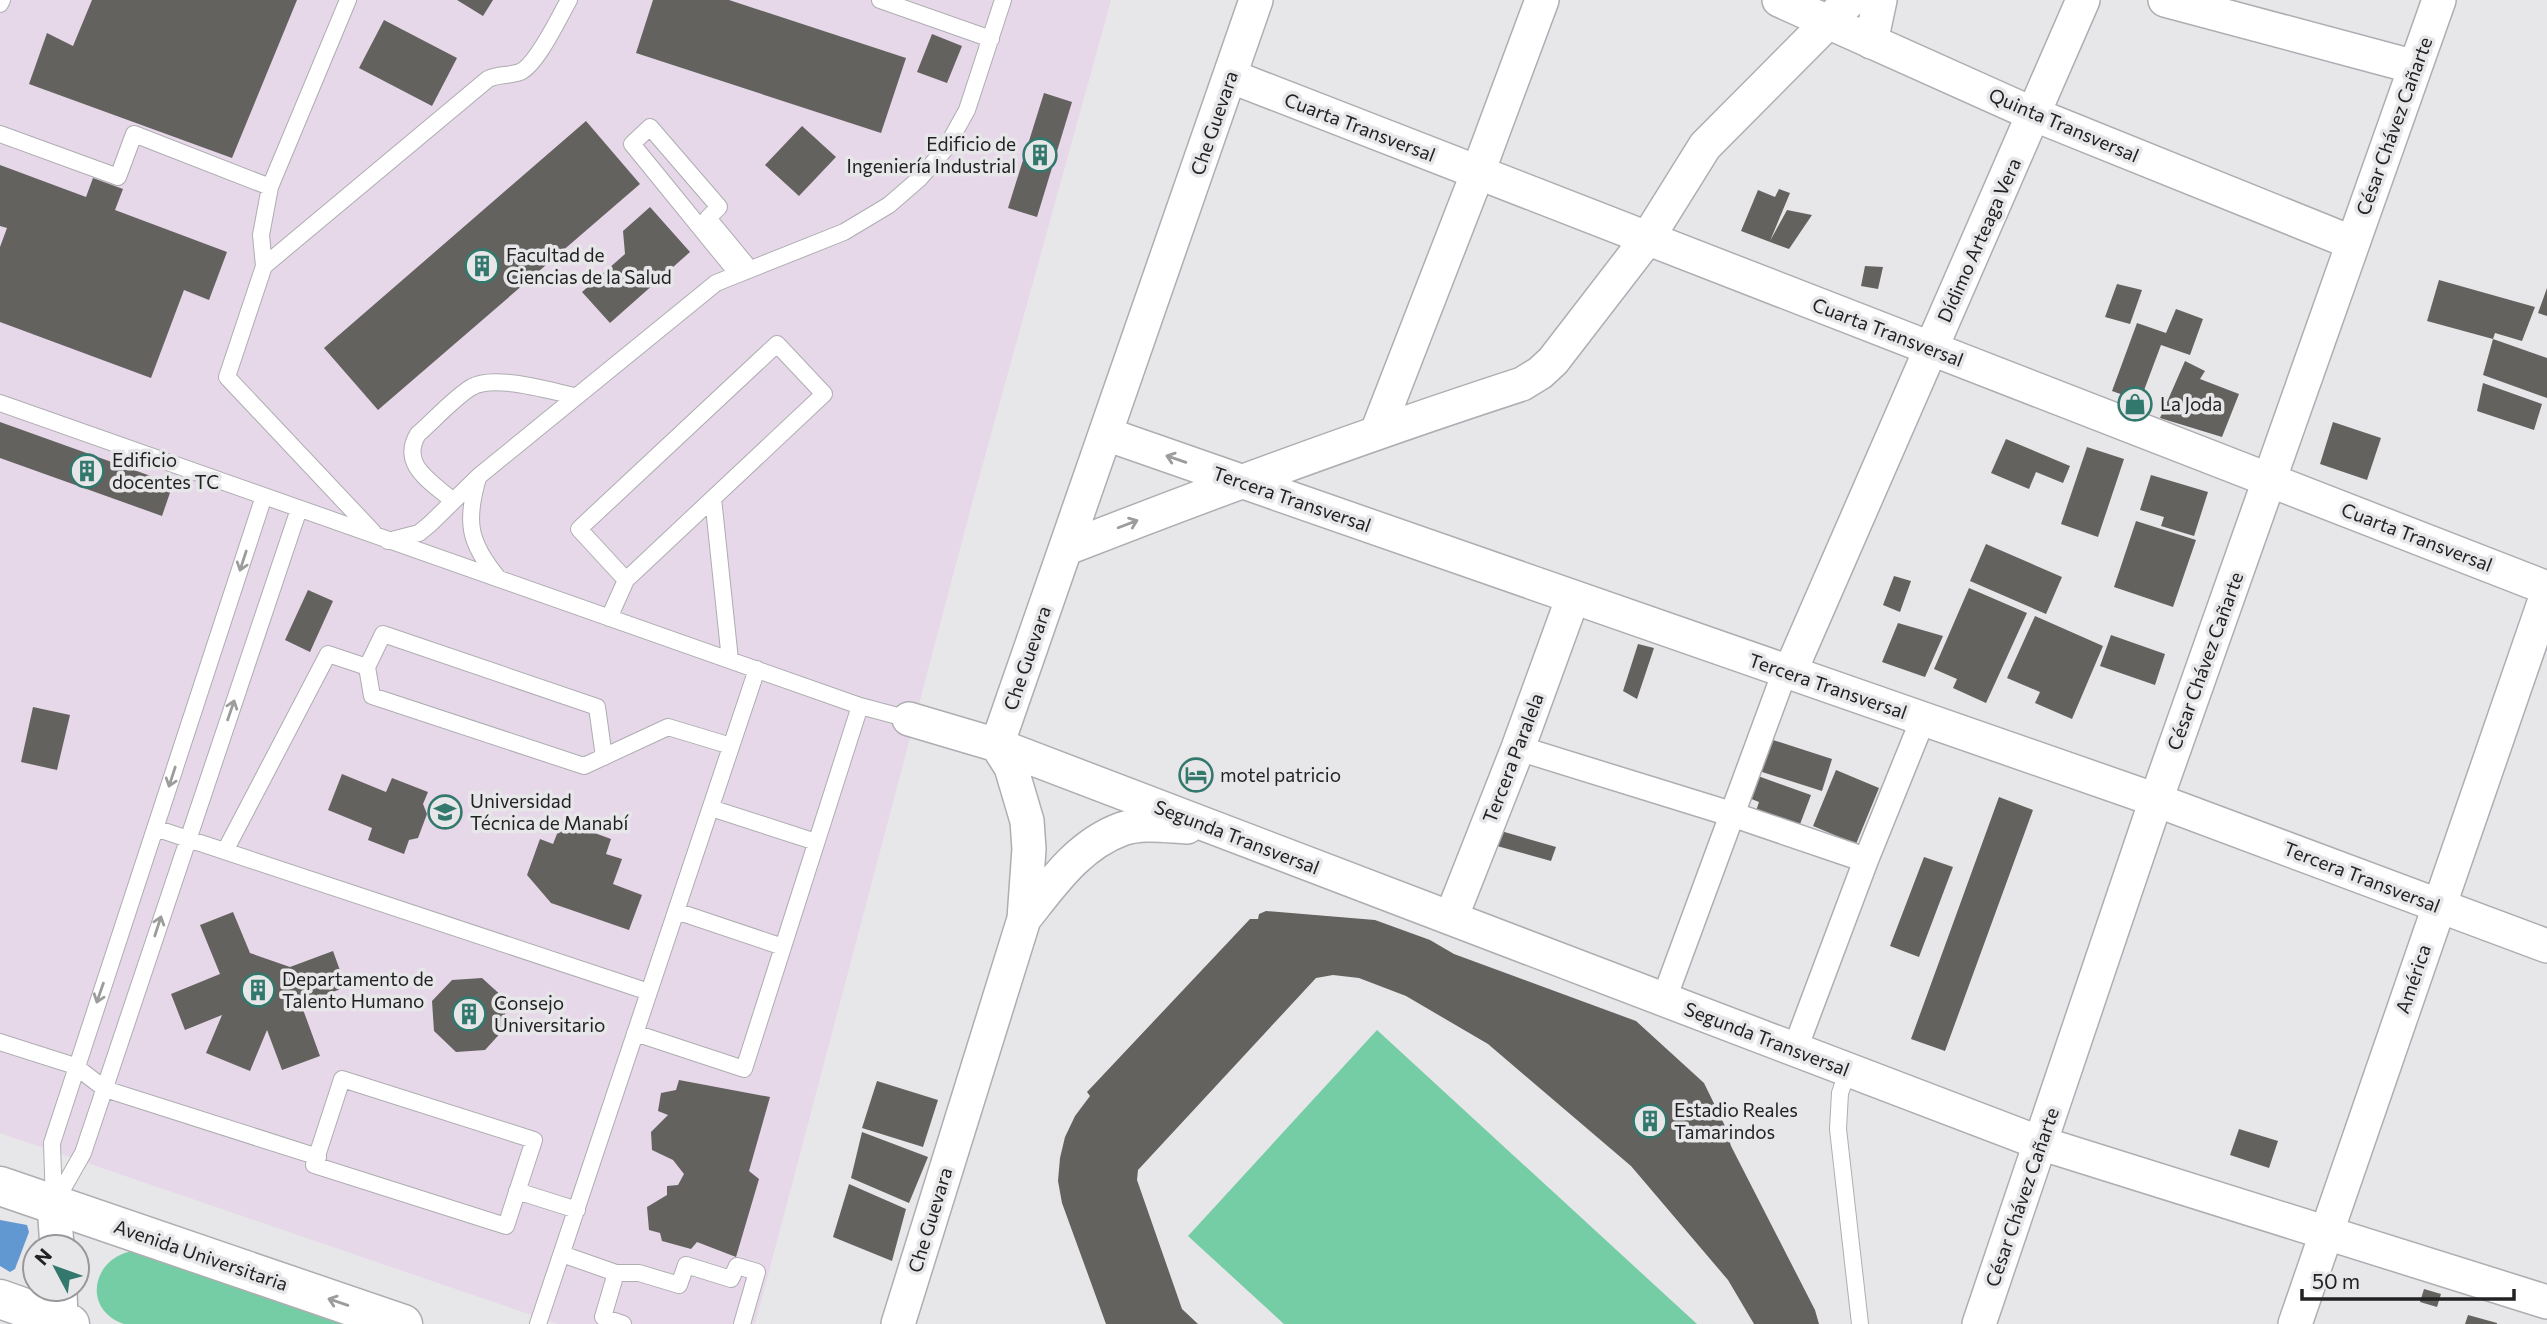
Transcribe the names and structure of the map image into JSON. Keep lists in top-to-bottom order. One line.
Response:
{"streets":{"main road":["Avenida Universitaria"],"street":["Che Guevara","Quinta Transversal","César Chávez Cañarte","Cuarta Transversal","Dídimo Arteaga Vera","Tercera Transversal","Tercera Paralela","Segunda Transversal","América"]},"crossings":[["Che Guevara","Cuarta Transversal"],["Che Guevara","Tercera Transversal"],["Che Guevara","Segunda Transversal"],["Quinta Transversal","César Chávez Cañarte"],["Quinta Transversal","Dídimo Arteaga Vera"],["César Chávez Cañarte","Cuarta Transversal"],["César Chávez Cañarte","Tercera Transversal"],["César Chávez Cañarte","Segunda Transversal"],["Cuarta Transversal","Dídimo Arteaga Vera"],["Dídimo Arteaga Vera","Tercera Transversal"],["Tercera Transversal","Tercera Paralela"],["Tercera Transversal","América"],["Tercera Paralela","Segunda Transversal"],["Segunda Transversal","América"]],"one_way":["Avenida Universitaria"],"places":{"building":["Edificio de Ingeniería Industrial","Facultad de Ciencias de la Salud","Edificio docentes TC","Departamento de Talento Humano","Consejo Universitario","Estadio Reales Tamarindos"],"shop":["La Joda"],"hotel":["motel patricio"],"school or university":["Universidad Técnica de Manabí"]},"scale_bar":"50 m","north":"top left"}
